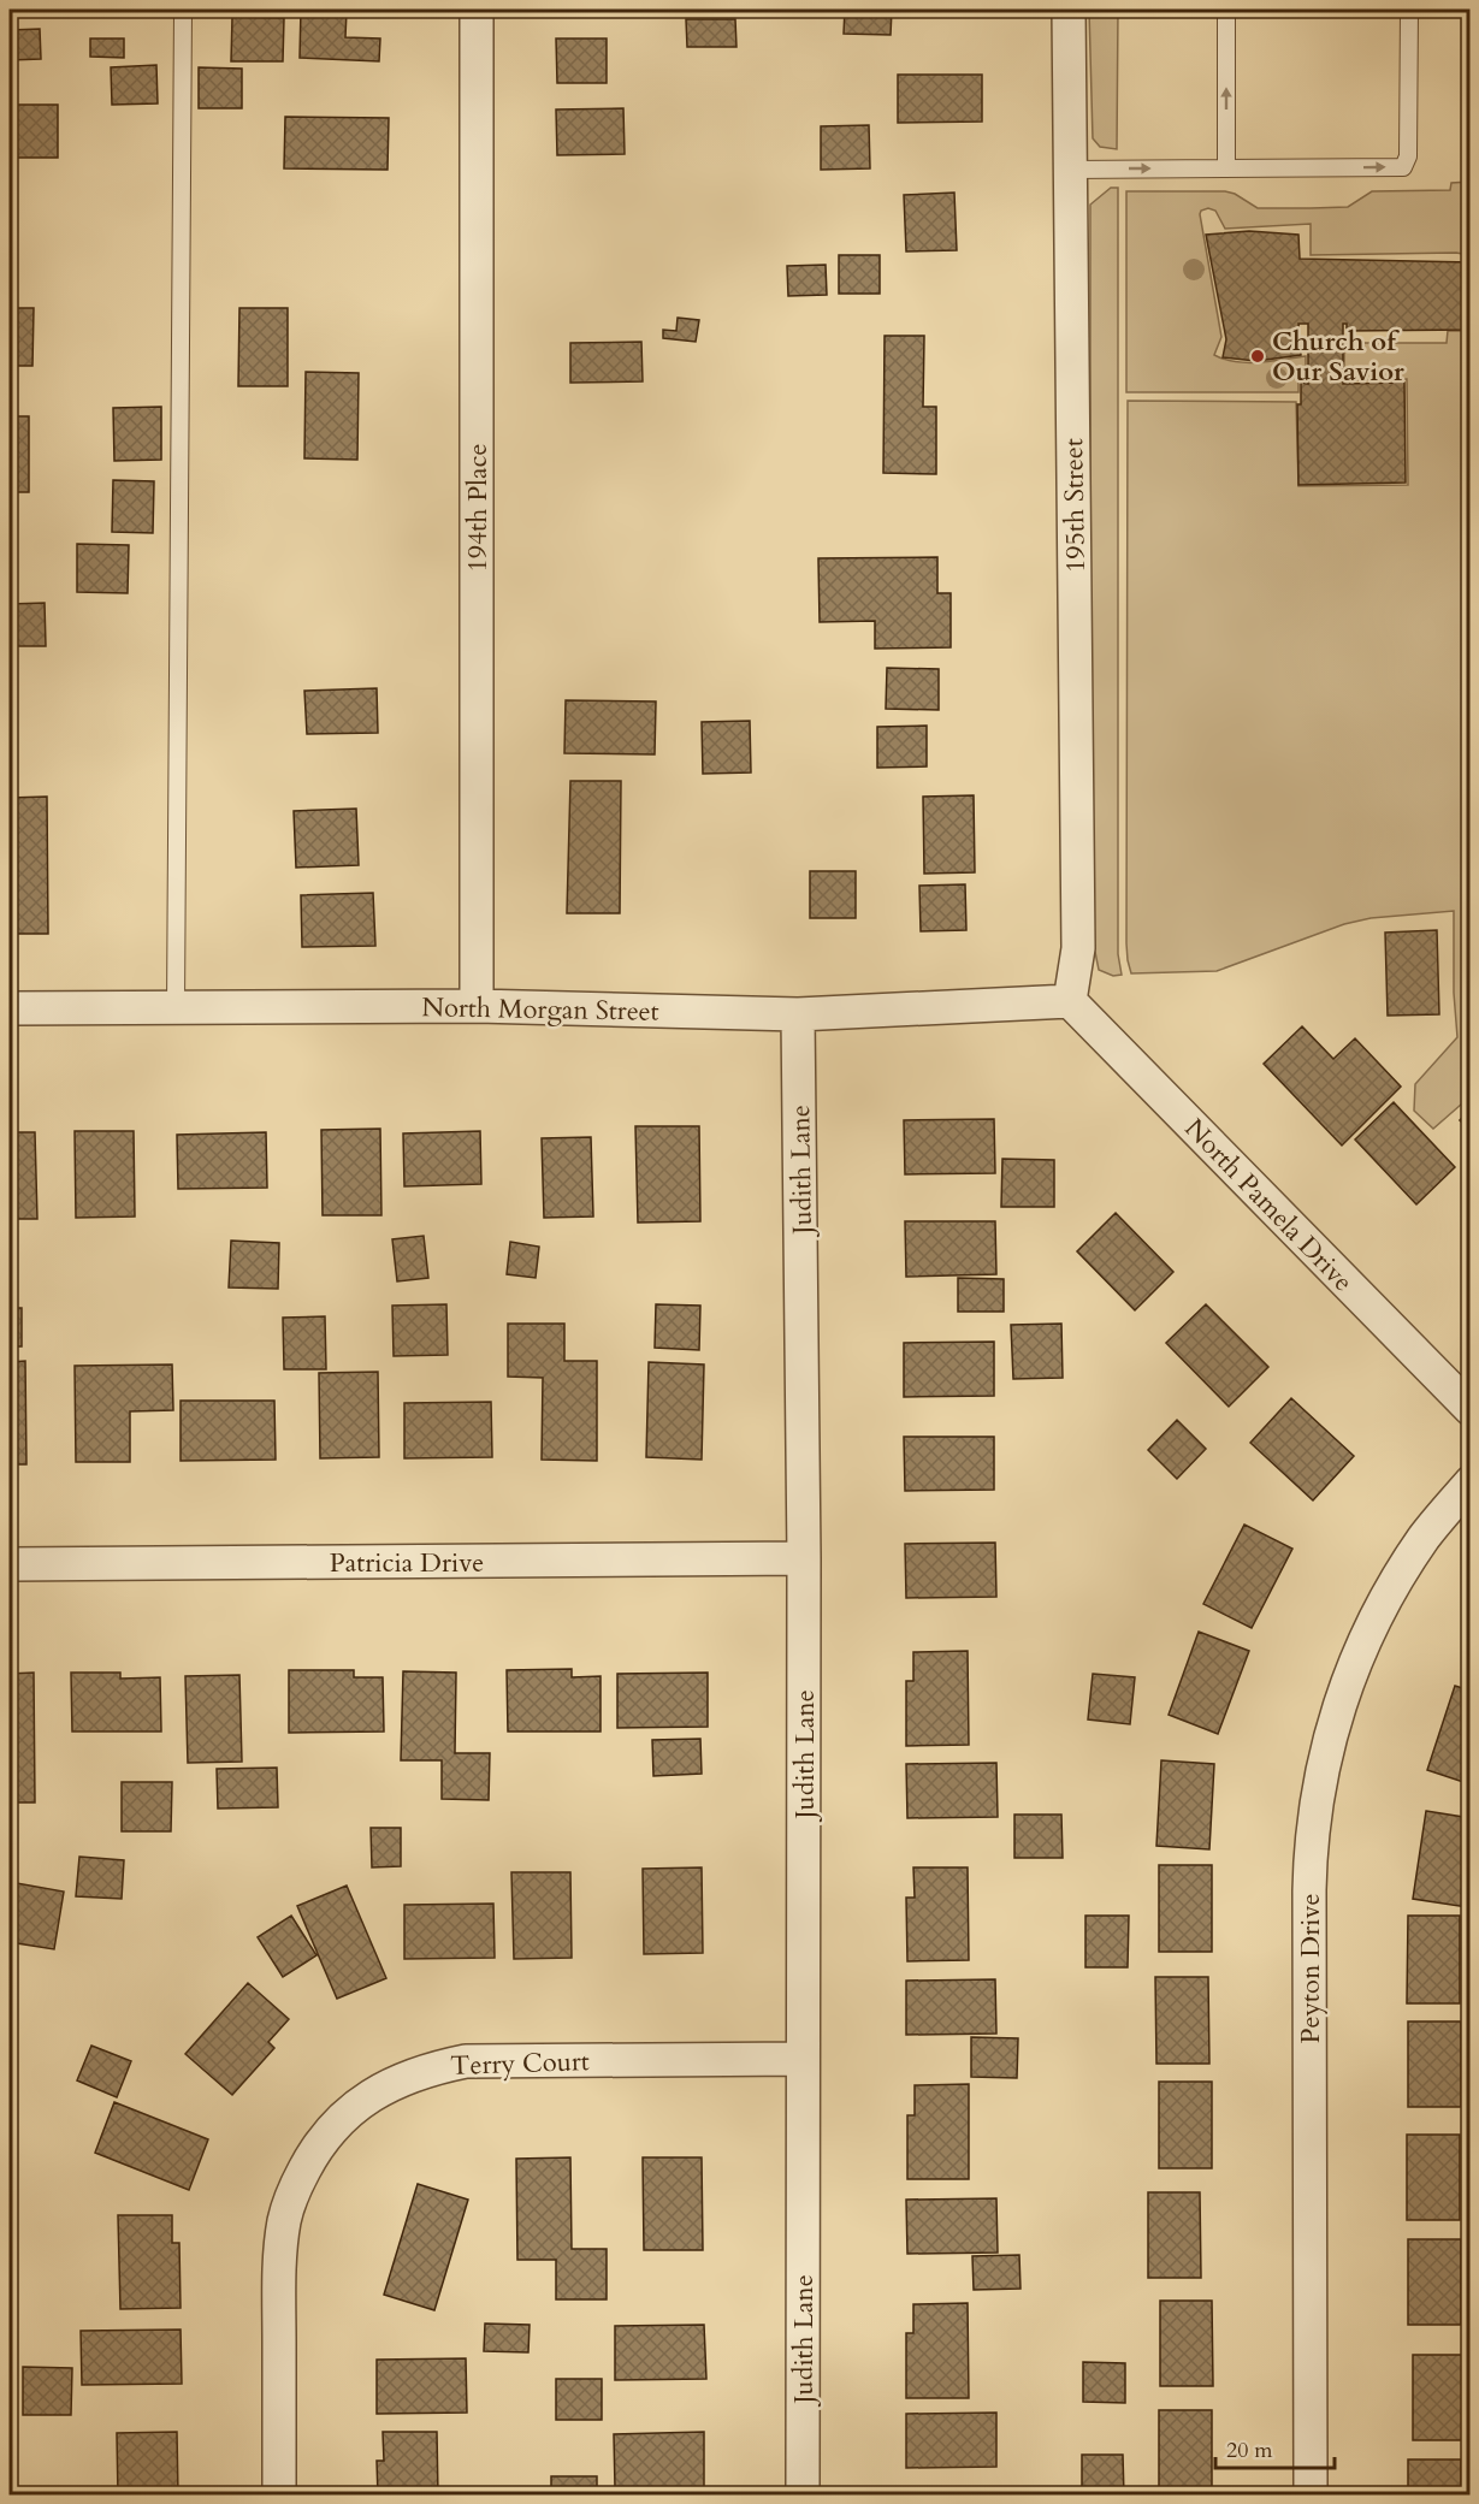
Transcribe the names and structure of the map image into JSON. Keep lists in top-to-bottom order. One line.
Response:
{"streets":{"street":["195th Street","194th Place","North Morgan Street","Judith Lane","North Pamela Drive","Patricia Drive","Peyton Drive","Terry Court"]},"crossings":[["195th Street","North Morgan Street"],["195th Street","North Pamela Drive"],["194th Place","North Morgan Street"],["North Morgan Street","Judith Lane"],["North Morgan Street","North Pamela Drive"],["Judith Lane","Patricia Drive"],["Judith Lane","Terry Court"]],"places":["Church of Our Savior"],"scale_bar":"20 m"}
